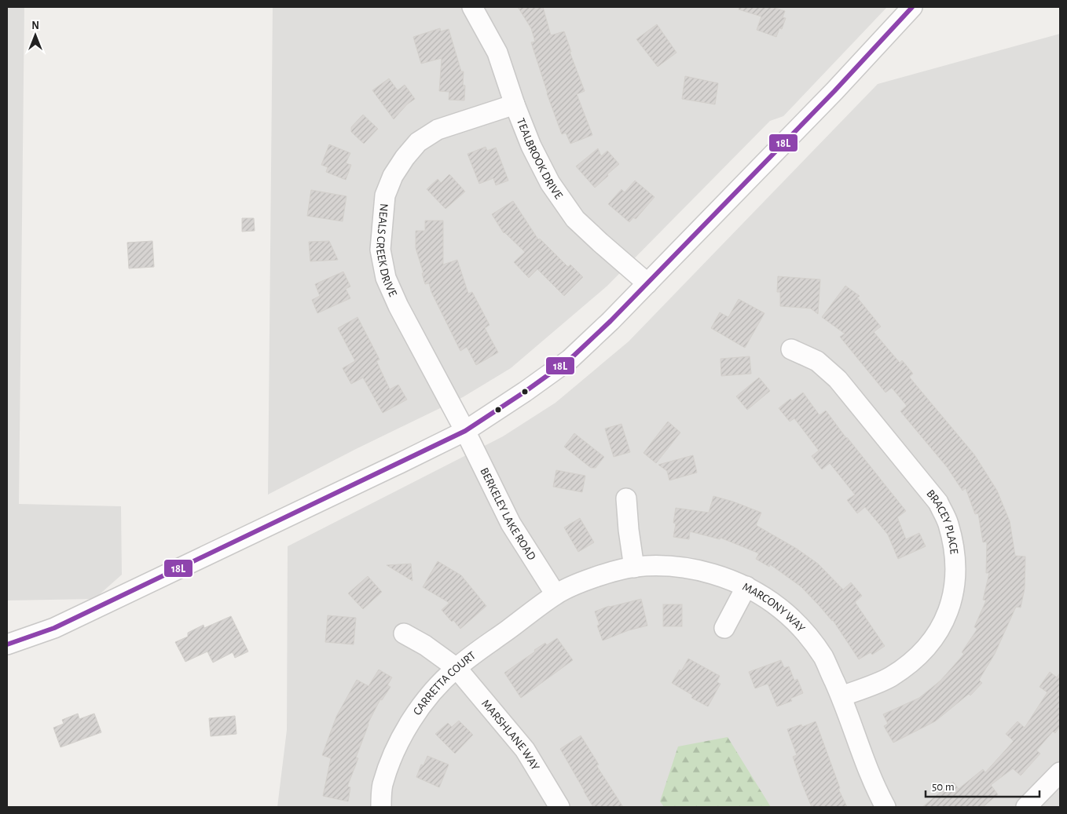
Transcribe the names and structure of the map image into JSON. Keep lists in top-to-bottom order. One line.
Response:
{"streets":{"street":["TEALBROOK DRIVE","NEALS CREEK DRIVE","BERKELEY LAKE ROAD","BRACEY PLACE","MARCONY WAY","CARRETTA COURT","MARSHLANE WAY"]},"crossings":[["TEALBROOK DRIVE","NEALS CREEK DRIVE"],["NEALS CREEK DRIVE","BERKELEY LAKE ROAD"],["BERKELEY LAKE ROAD","MARCONY WAY"],["BERKELEY LAKE ROAD","CARRETTA COURT"],["BRACEY PLACE","MARCONY WAY"],["MARCONY WAY","CARRETTA COURT"],["CARRETTA COURT","MARSHLANE WAY"]],"lines":["transit line 18L"],"scale_bar":"50 m","north":"top"}
